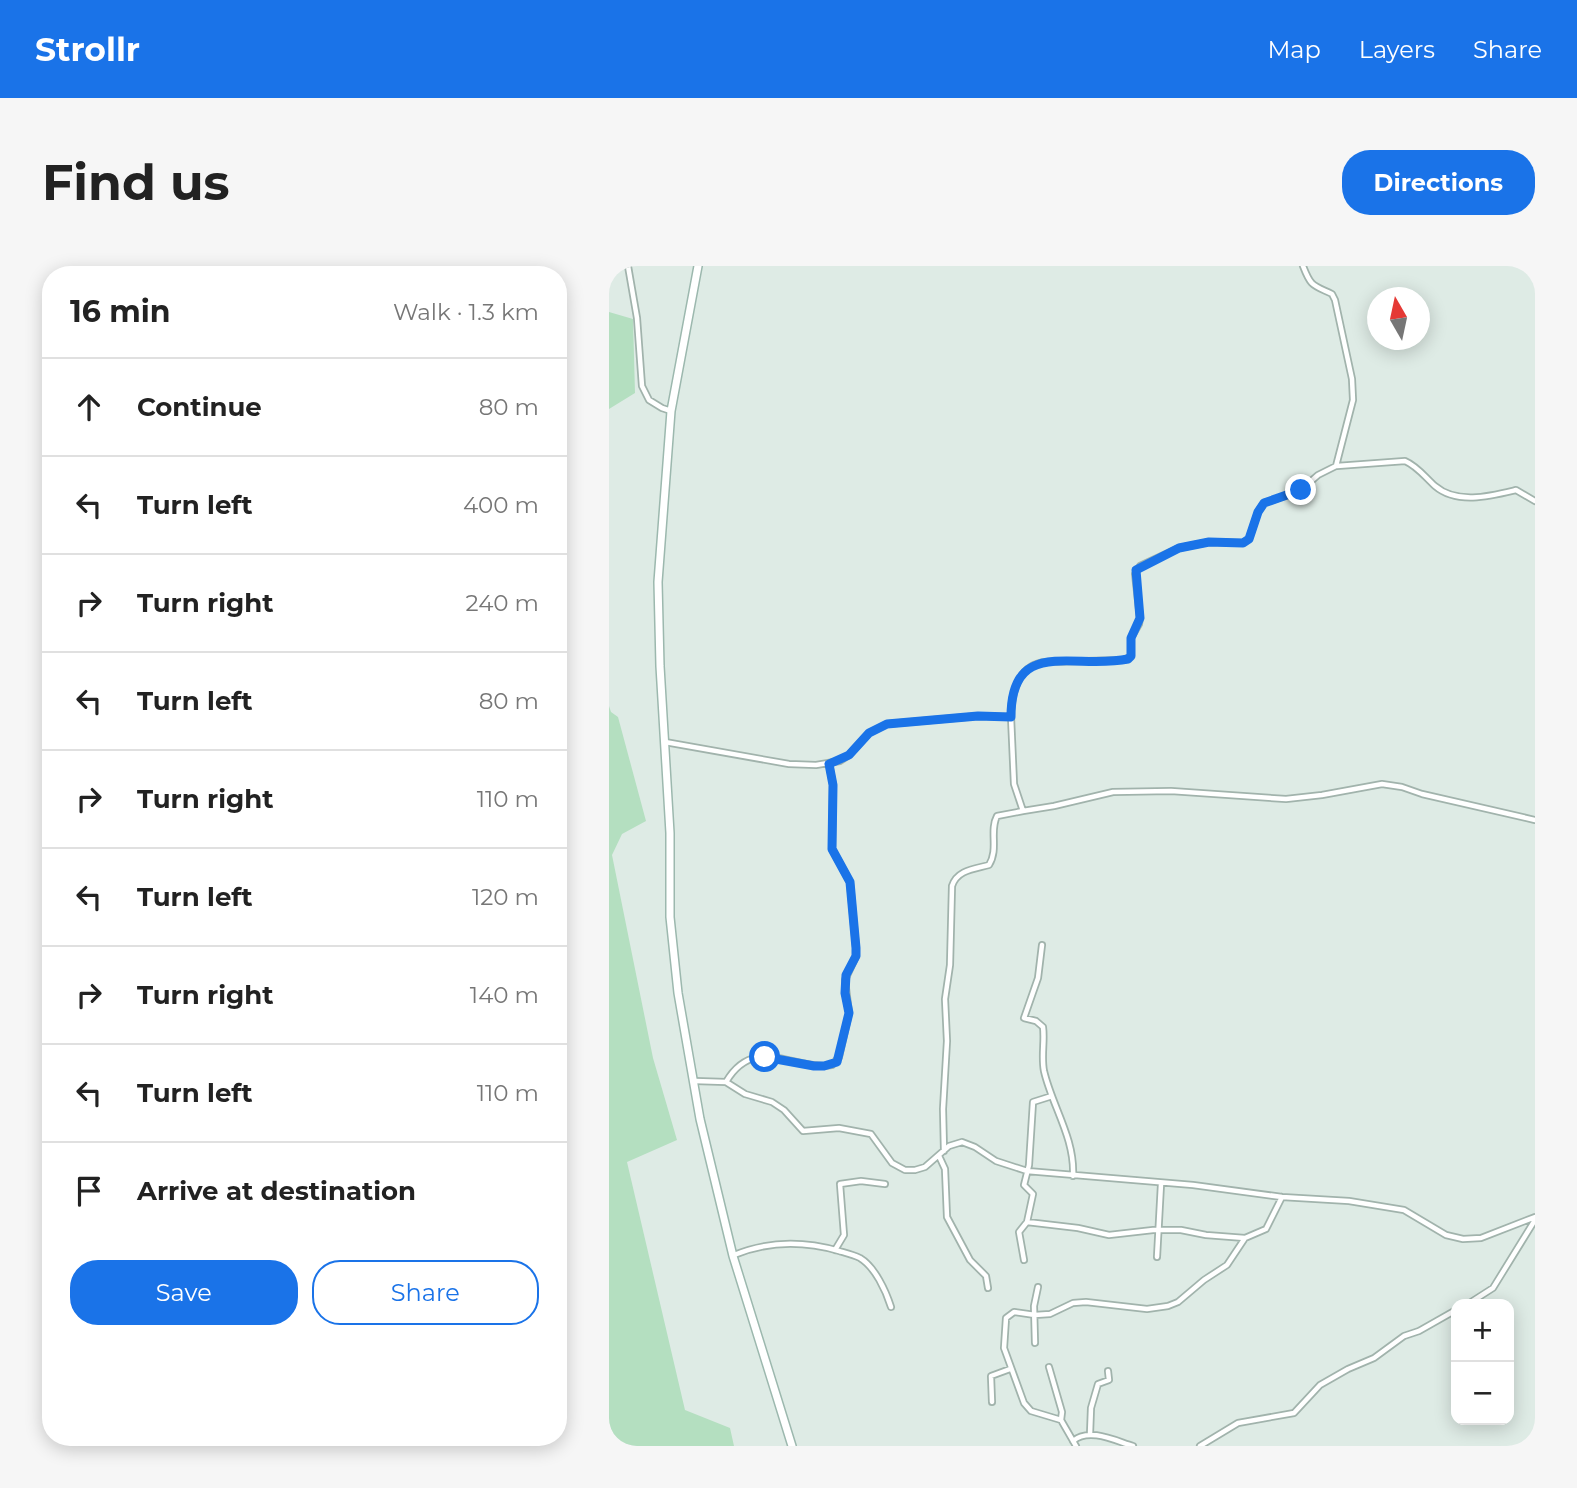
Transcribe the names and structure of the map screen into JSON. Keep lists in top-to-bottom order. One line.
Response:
{"north":"top","page":{"header":"Strollr","nav":["Map","Layers","Share"],"buttons":["Directions",["Save","Share"]],"title":"Find us","heading":["16 min","Walk · 1.3 km"],"list":[["Continue","80 m"],["Turn left","400 m"],["Turn right","240 m"],["Turn left","80 m"],["Turn right","110 m"],["Turn left","120 m"],["Turn right","140 m"],["Turn left","110 m"],"Arrive at destination"],"map_buttons":["+","−"]}}
